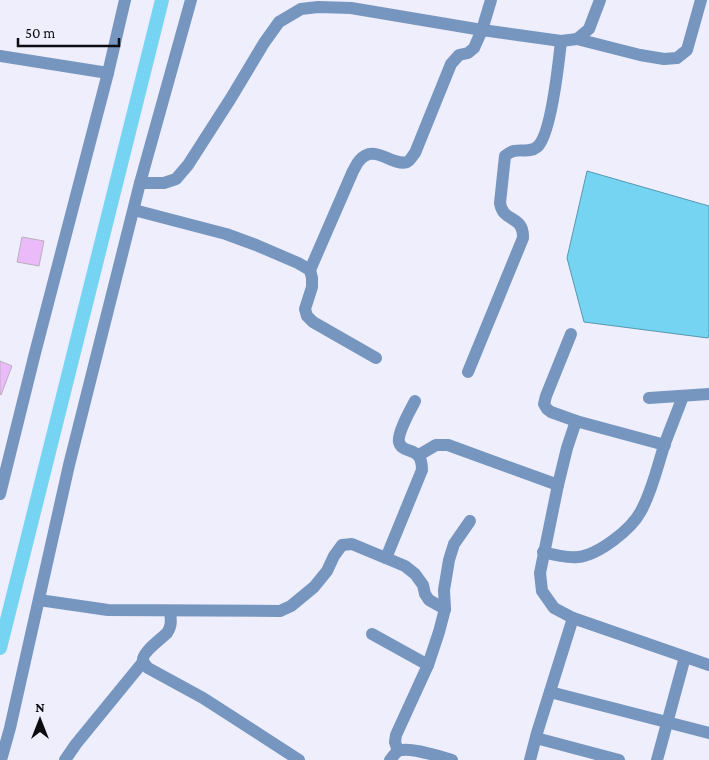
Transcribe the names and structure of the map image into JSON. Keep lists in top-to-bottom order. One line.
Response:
{"scale_bar":"50 m","north":"top"}
